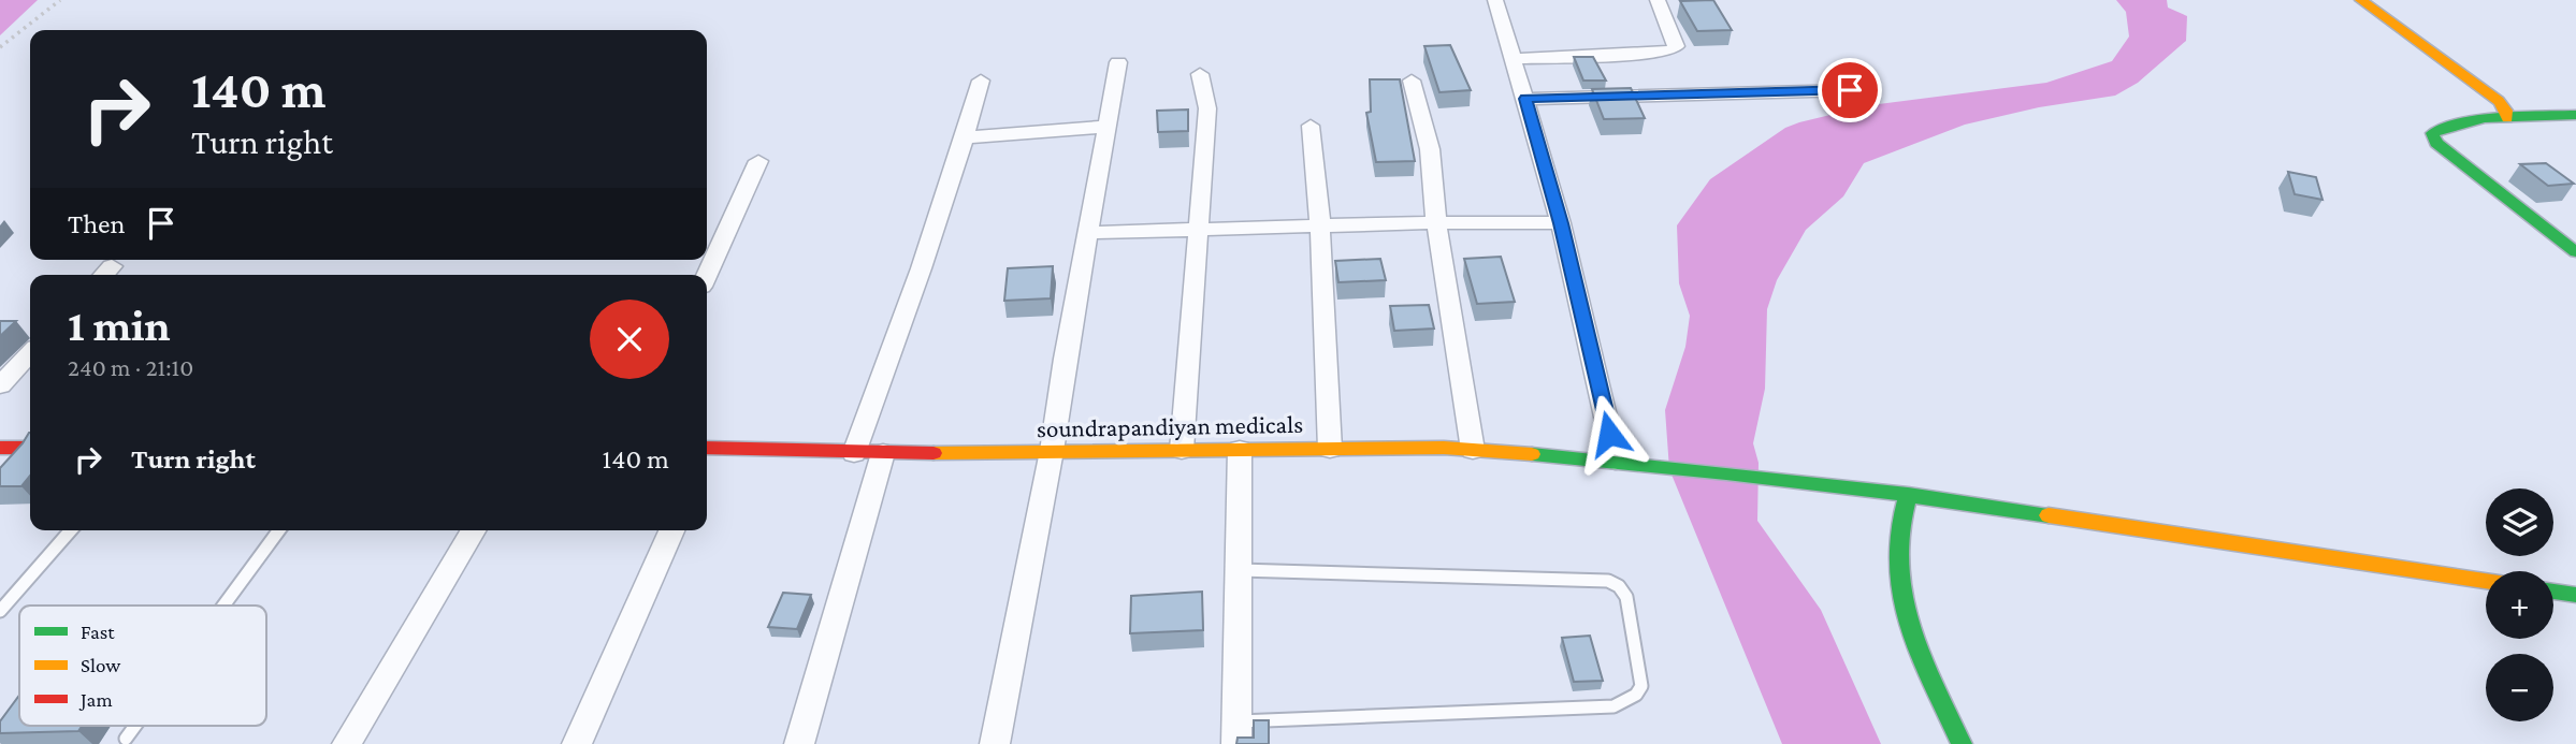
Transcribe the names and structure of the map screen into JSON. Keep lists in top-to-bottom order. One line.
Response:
{"streets":{"main road":["soundrapandiyan medicals"]},"legend":["Fast","Slow","Jam"],"page":{"turn":["140 m","Turn right"],"then":"Then","heading":["1 min","240 m · 21:10"],"list":[{"name":"Turn right","value":"140 m"}],"map_buttons":["+","−"]}}
